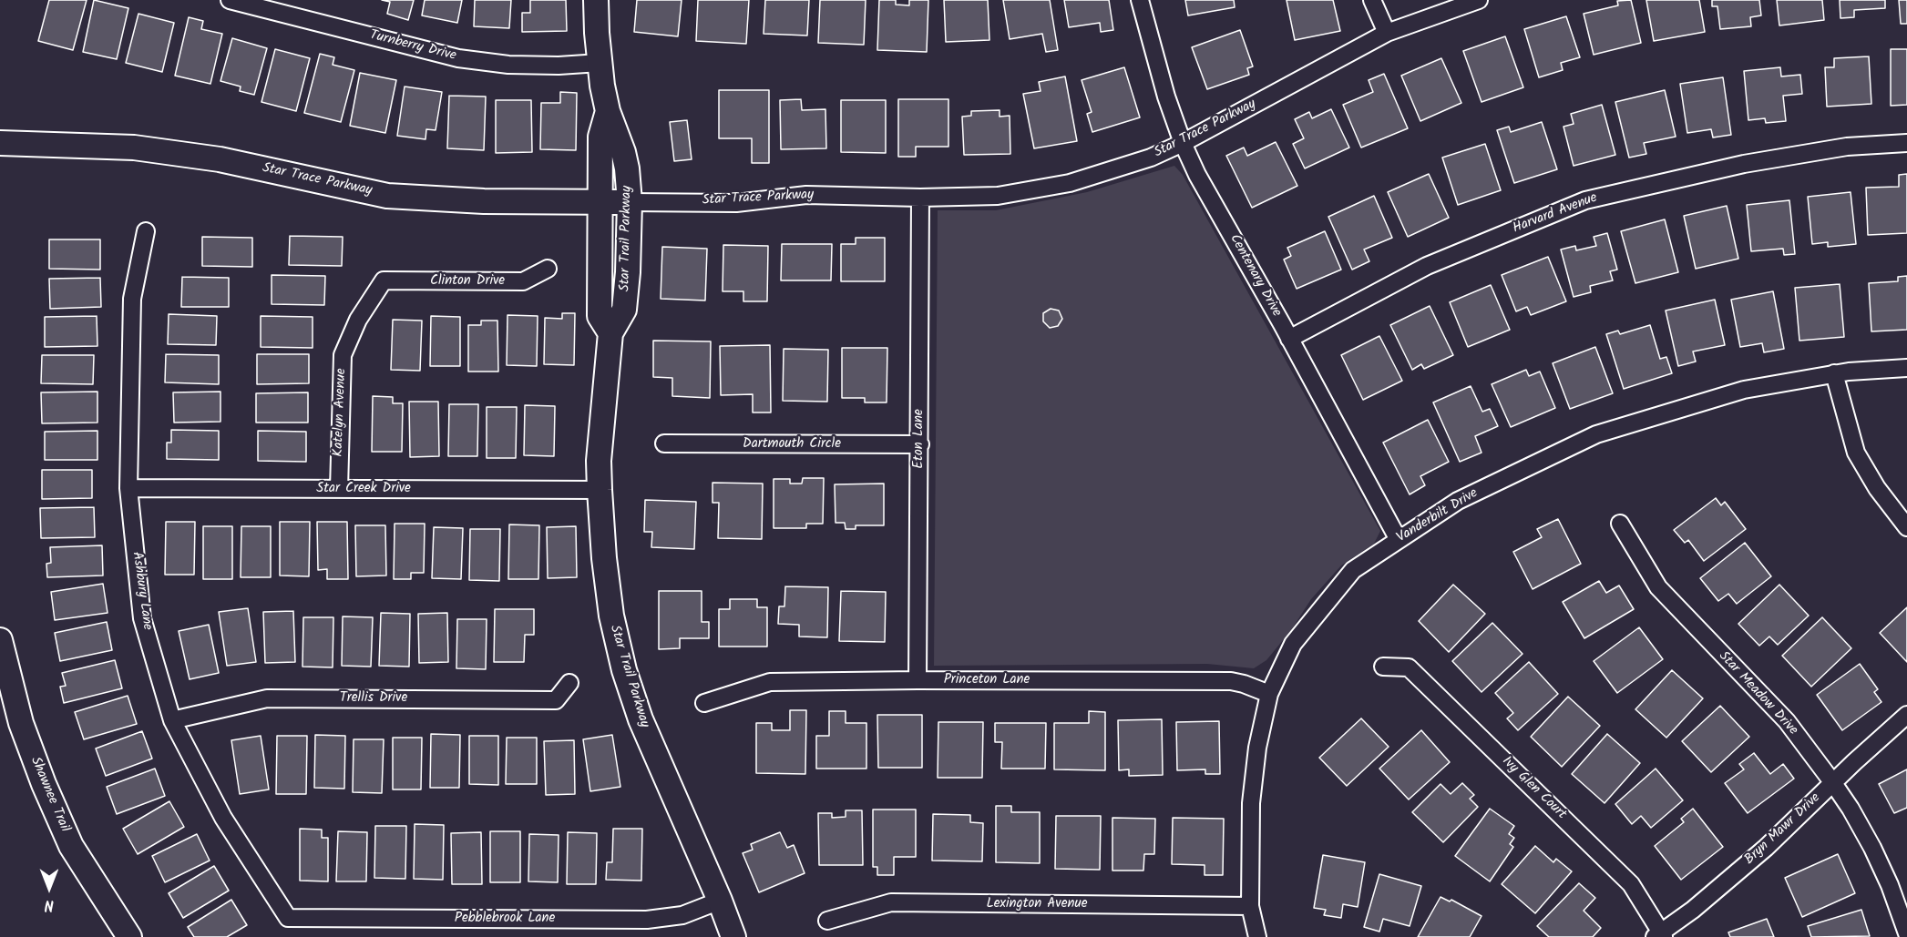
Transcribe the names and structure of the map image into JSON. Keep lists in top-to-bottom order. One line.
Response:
{"streets":{"street":["Turnberry Drive","Star Trace Parkway","Harvard Avenue","Star Trail Parkway","Centenary Drive","Clinton Drive","Katelyn Avenue","Eton Lane","Dartmouth Circle","Star Creek Drive","Vanderbilt Drive","Ashbury Lane","Princeton Lane","Star Meadow Drive","Trellis Drive","Ivy Glen Court","Shawnee Trail","Bryn Mawr Drive","Lexington Avenue","Pebblebrook Lane"]},"crossings":[["Turnberry Drive","Star Trail Parkway"],["Star Trace Parkway","Star Trail Parkway"],["Star Trace Parkway","Centenary Drive"],["Star Trace Parkway","Eton Lane"],["Harvard Avenue","Centenary Drive"],["Star Trail Parkway","Star Creek Drive"],["Star Trail Parkway","Pebblebrook Lane"],["Centenary Drive","Vanderbilt Drive"],["Clinton Drive","Katelyn Avenue"],["Katelyn Avenue","Star Creek Drive"],["Eton Lane","Dartmouth Circle"],["Eton Lane","Princeton Lane"],["Star Creek Drive","Ashbury Lane"],["Vanderbilt Drive","Princeton Lane"],["Vanderbilt Drive","Lexington Avenue"],["Ashbury Lane","Trellis Drive"],["Ashbury Lane","Pebblebrook Lane"],["Star Meadow Drive","Bryn Mawr Drive"],["Ivy Glen Court","Bryn Mawr Drive"]],"north":"bottom"}
